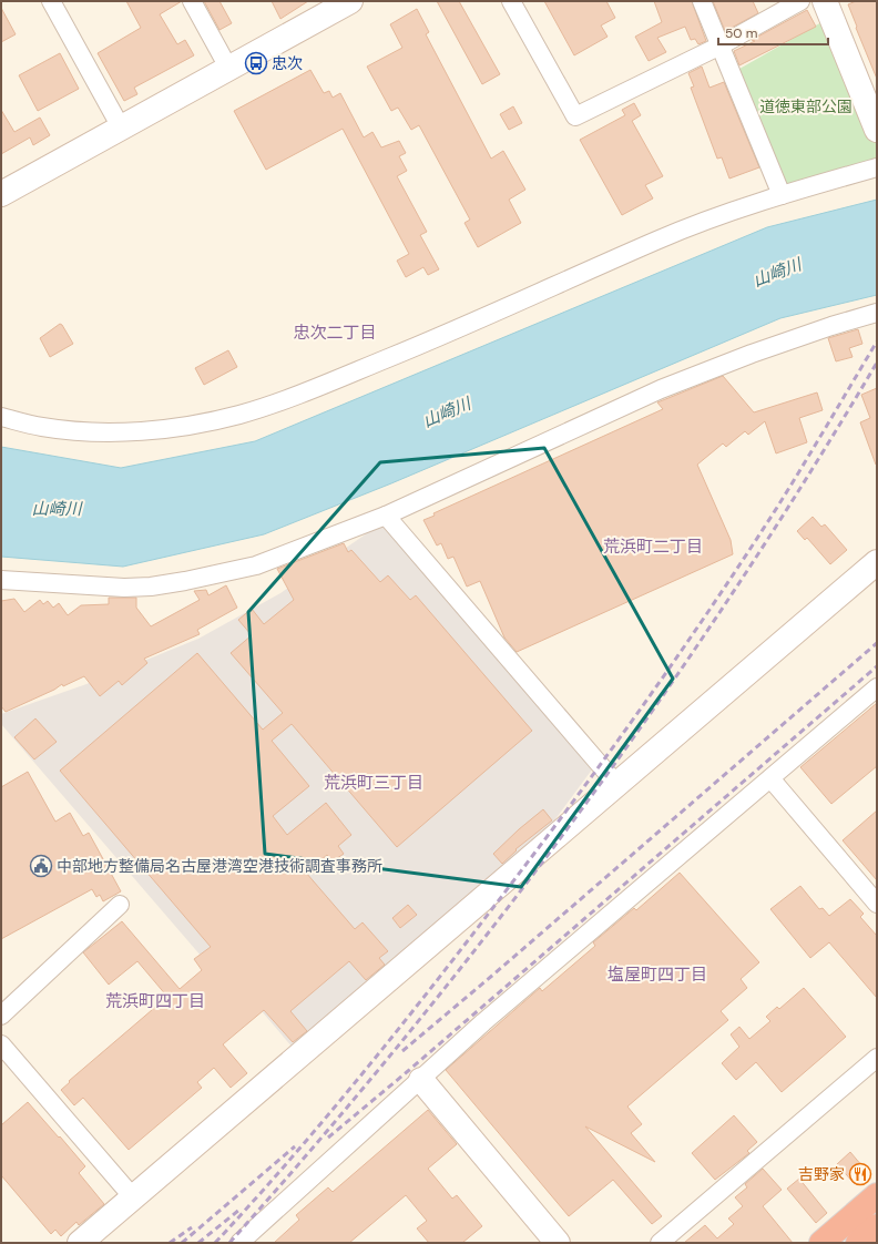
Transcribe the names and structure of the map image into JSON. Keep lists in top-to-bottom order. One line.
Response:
{"districts":["忠次二丁目","荒浜町二丁目","荒浜町三丁目","塩屋町四丁目","荒浜町四丁目"],"water":["山崎川"],"parks":["道徳東部公園"],"places":{"bus stop":["忠次"],"public building":["中部地方整備局名古屋港湾空港技術調査事務所"],"restaurant":["吉野家"]},"scale_bar":"50 m"}
